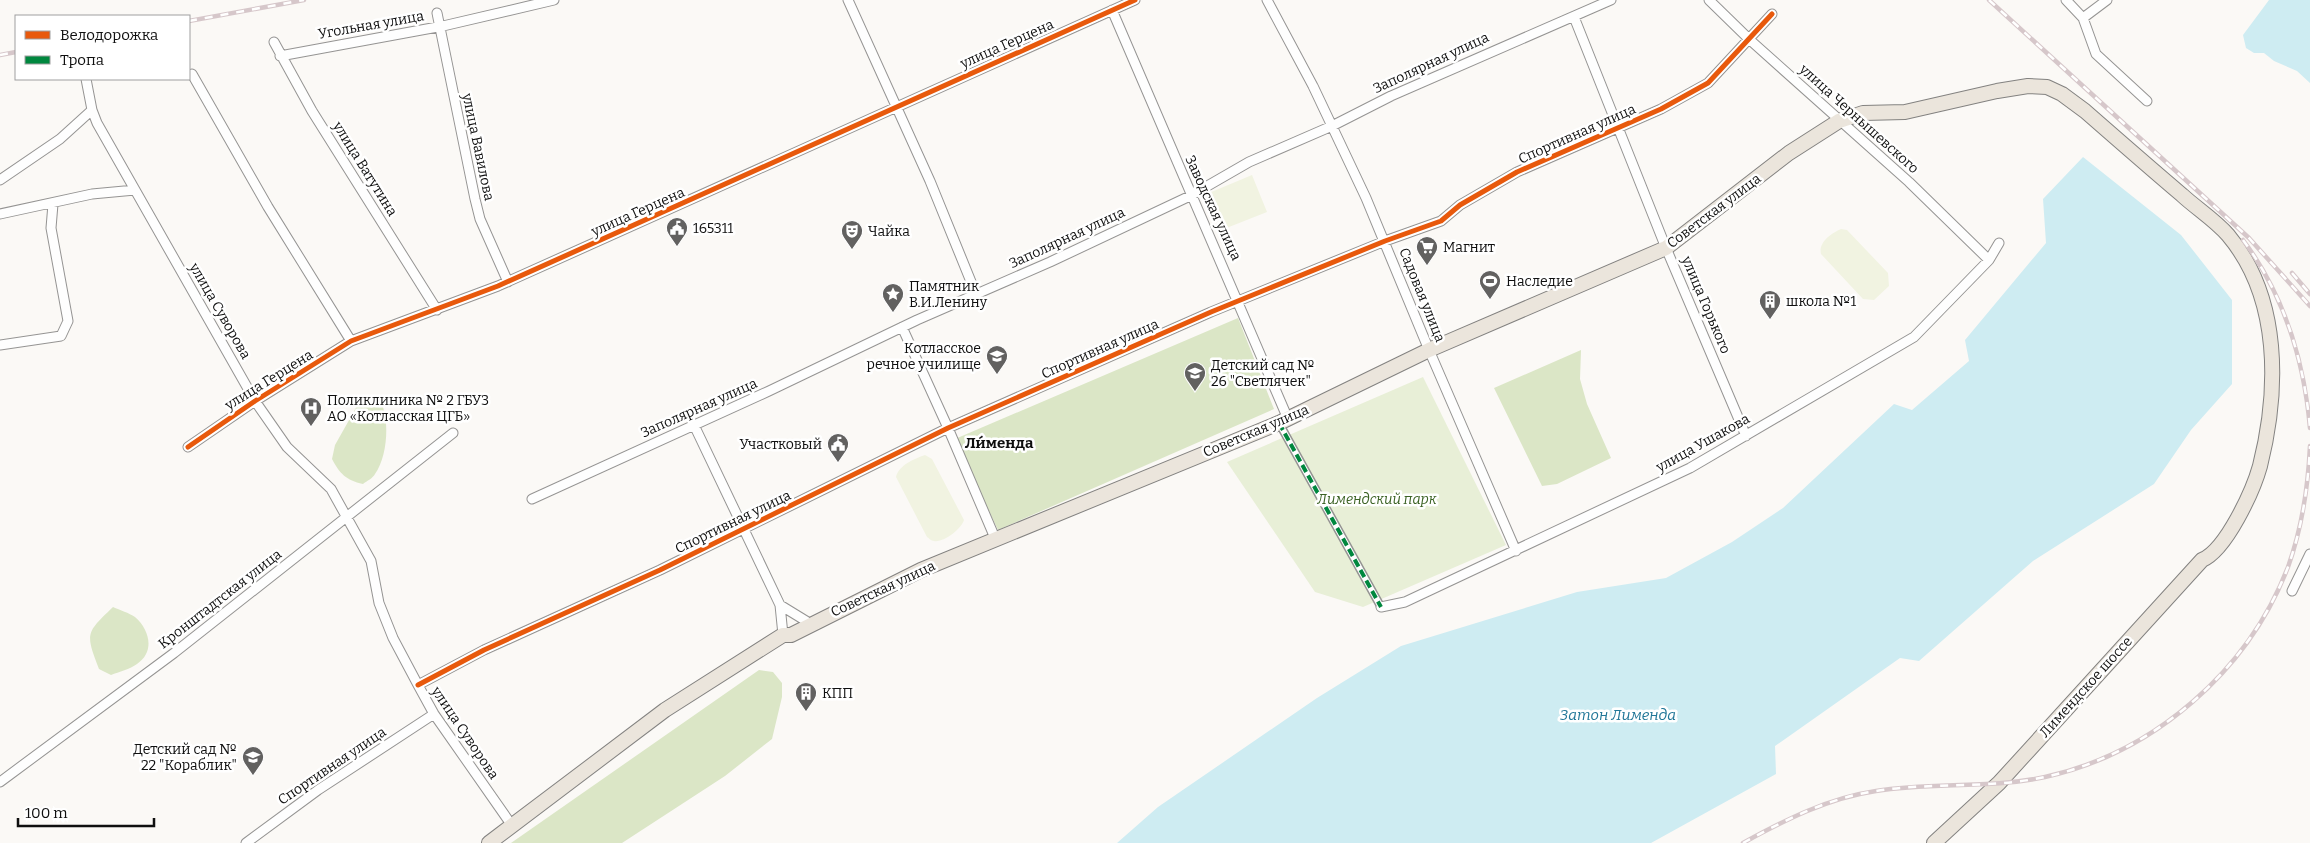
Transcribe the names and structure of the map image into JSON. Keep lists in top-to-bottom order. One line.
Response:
{"streets":{"main road":["Советская улица","Лимендское шоссе"],"street":["Угольная улица","улица Герцена","Заполярная улица","улица Чернышевского","Спортивная улица","улица Вавилова","улица Ватутина","Заводская улица","Садовая улица","улица Горького","улица Суворова","улица Ушакова","Кронштадтская улица"]},"crossings":[["Угольная улица","улица Вавилова"],["Угольная улица","улица Ватутина"],["улица Герцена","улица Вавилова"],["улица Герцена","улица Ватутина"],["улица Герцена","Заводская улица"],["улица Герцена","улица Суворова"],["Заполярная улица","Заводская улица"],["Заполярная улица","Садовая улица"],["Заполярная улица","улица Горького"],["улица Чернышевского","Спортивная улица"],["улица Чернышевского","Советская улица"],["улица Чернышевского","улица Ушакова"],["Спортивная улица","Заводская улица"],["Спортивная улица","Садовая улица"],["Спортивная улица","улица Горького"],["Спортивная улица","улица Суворова"],["Заводская улица","Советская улица"],["Заводская улица","улица Ушакова"],["Советская улица","Садовая улица"],["Советская улица","улица Горького"],["Советская улица","улица Суворова"],["Советская улица","Лимендское шоссе"],["Садовая улица","улица Ушакова"],["улица Горького","улица Ушакова"],["улица Суворова","Кронштадтская улица"]],"districts":["Ли́менда"],"water":["Затон Лименда"],"parks":["Лимендский парк"],"places":{"public building":["165311","Участковый"],"theatre":["Чайка"],"supermarket":["Магнит"],"sports":["Наследие"],"place":["Памятник В.И.Ленину"],"building":["школа №1","КПП"],"school or university":["Котласское речное училище","Детский сад № 26 \"Светлячек\"","Детский сад № 22 \"Кораблик\""],"hospital":["Поликлиника № 2 ГБУЗ АО «Котласская ЦГБ»"]},"legend":["Велодорожка","Тропа"],"scale_bar":"100 m"}
